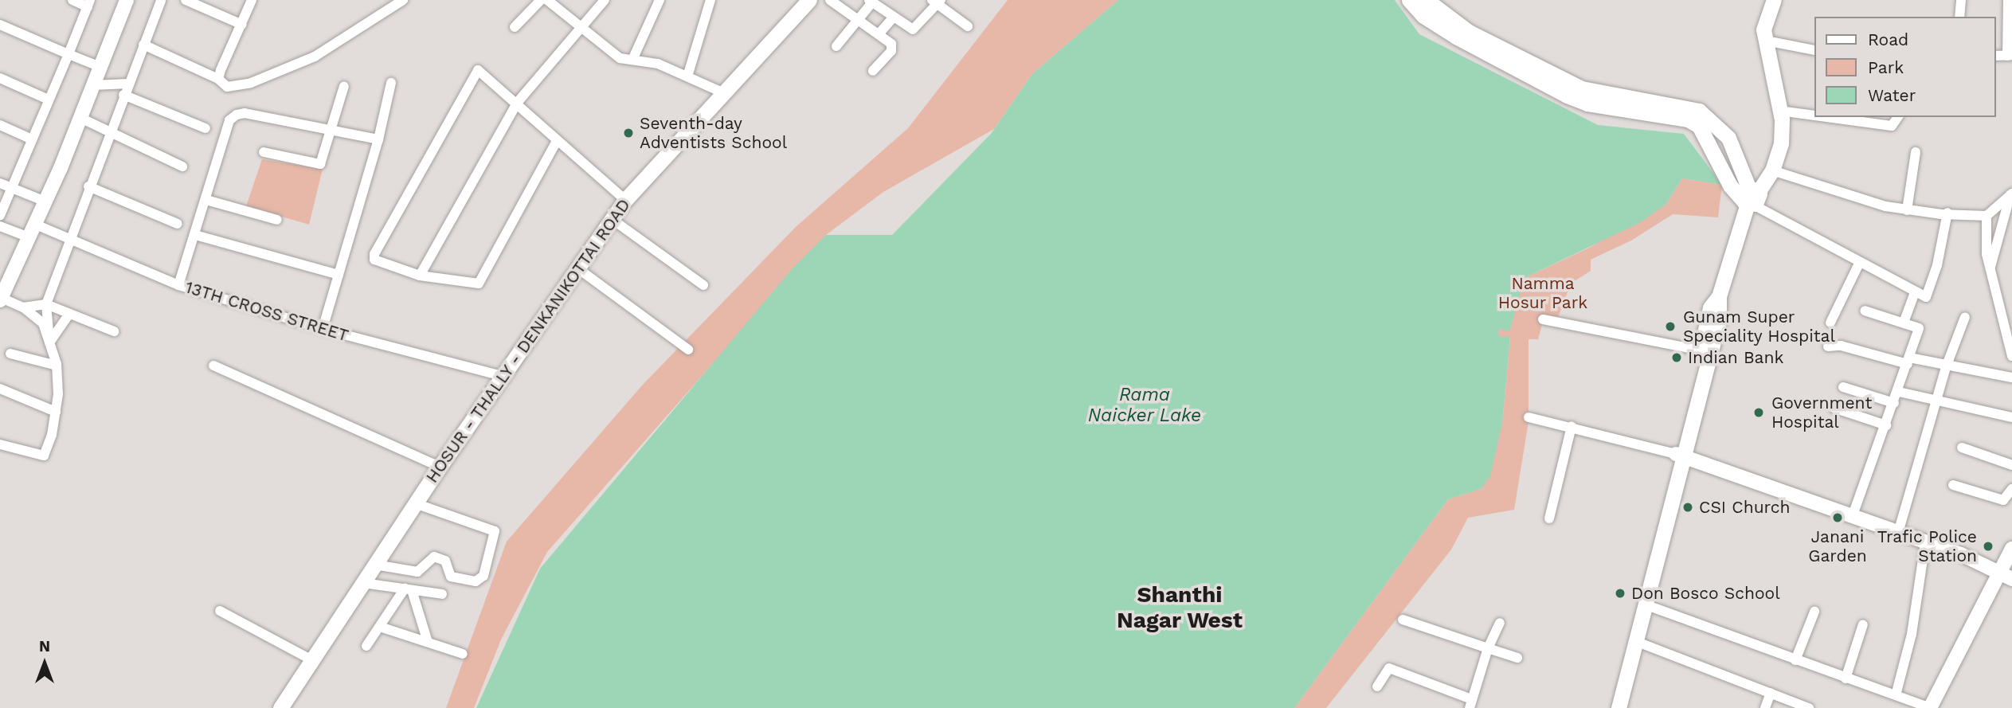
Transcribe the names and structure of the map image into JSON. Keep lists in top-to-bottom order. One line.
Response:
{"streets":{"main road":["HOSUR - THALLY - DENKANIKOTTAI ROAD"],"street":["13TH CROSS STREET"]},"crossings":[["13TH CROSS STREET","HOSUR - THALLY - DENKANIKOTTAI ROAD"]],"districts":["Shanthi Nagar West"],"water":["Rama Naicker Lake"],"parks":["Namma Hosur Park"],"places":["Seventh-day Adventists School","Gunam Super Speciality Hospital","Indian Bank","Government Hospital","CSI Church","Janani Garden","Trafic Police Station","Don Bosco School"],"legend":["Road","Park","Water"],"north":"top"}
